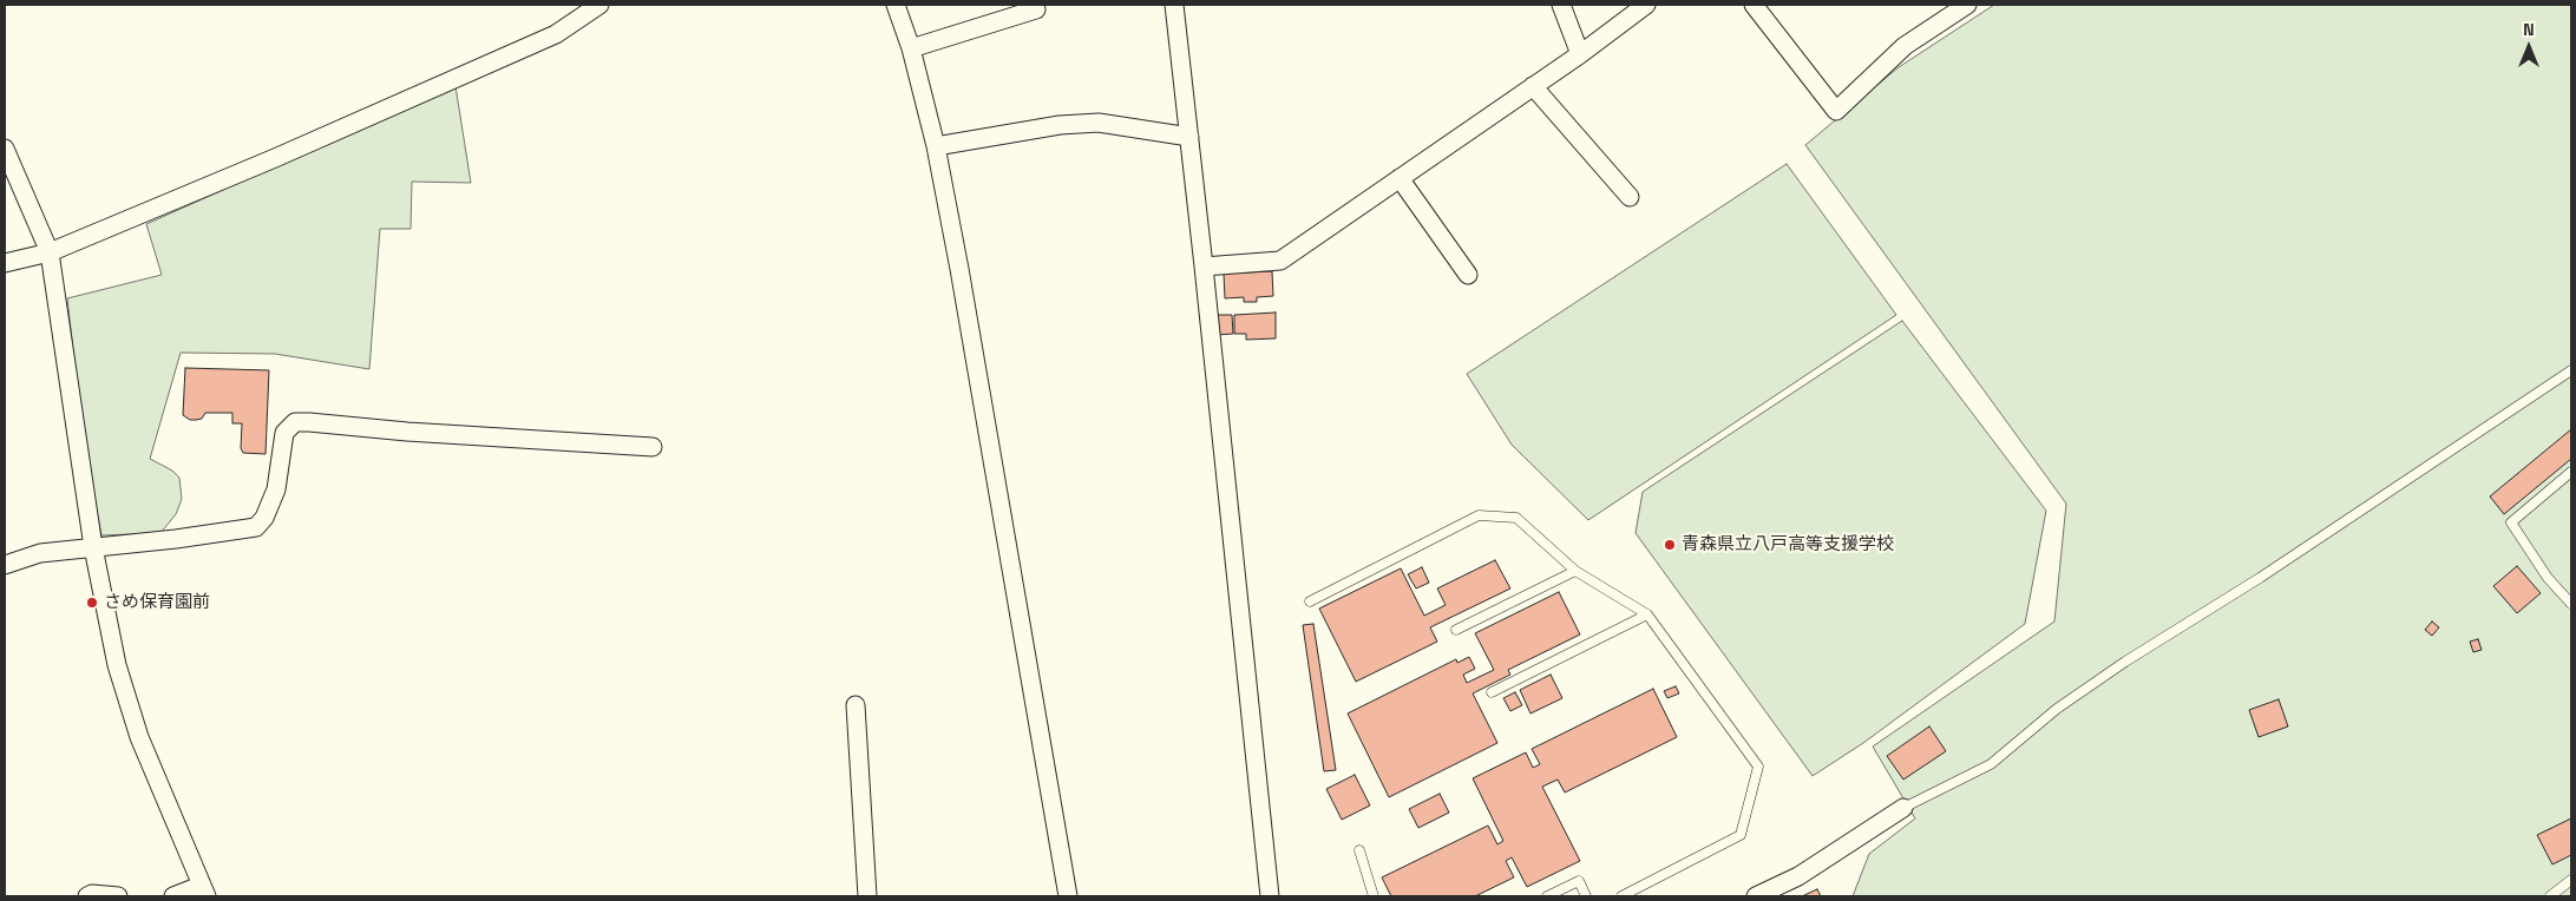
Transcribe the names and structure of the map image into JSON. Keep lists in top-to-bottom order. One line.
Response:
{"places":["青森県立八戸高等支援学校","さめ保育園前"],"north":"top"}
